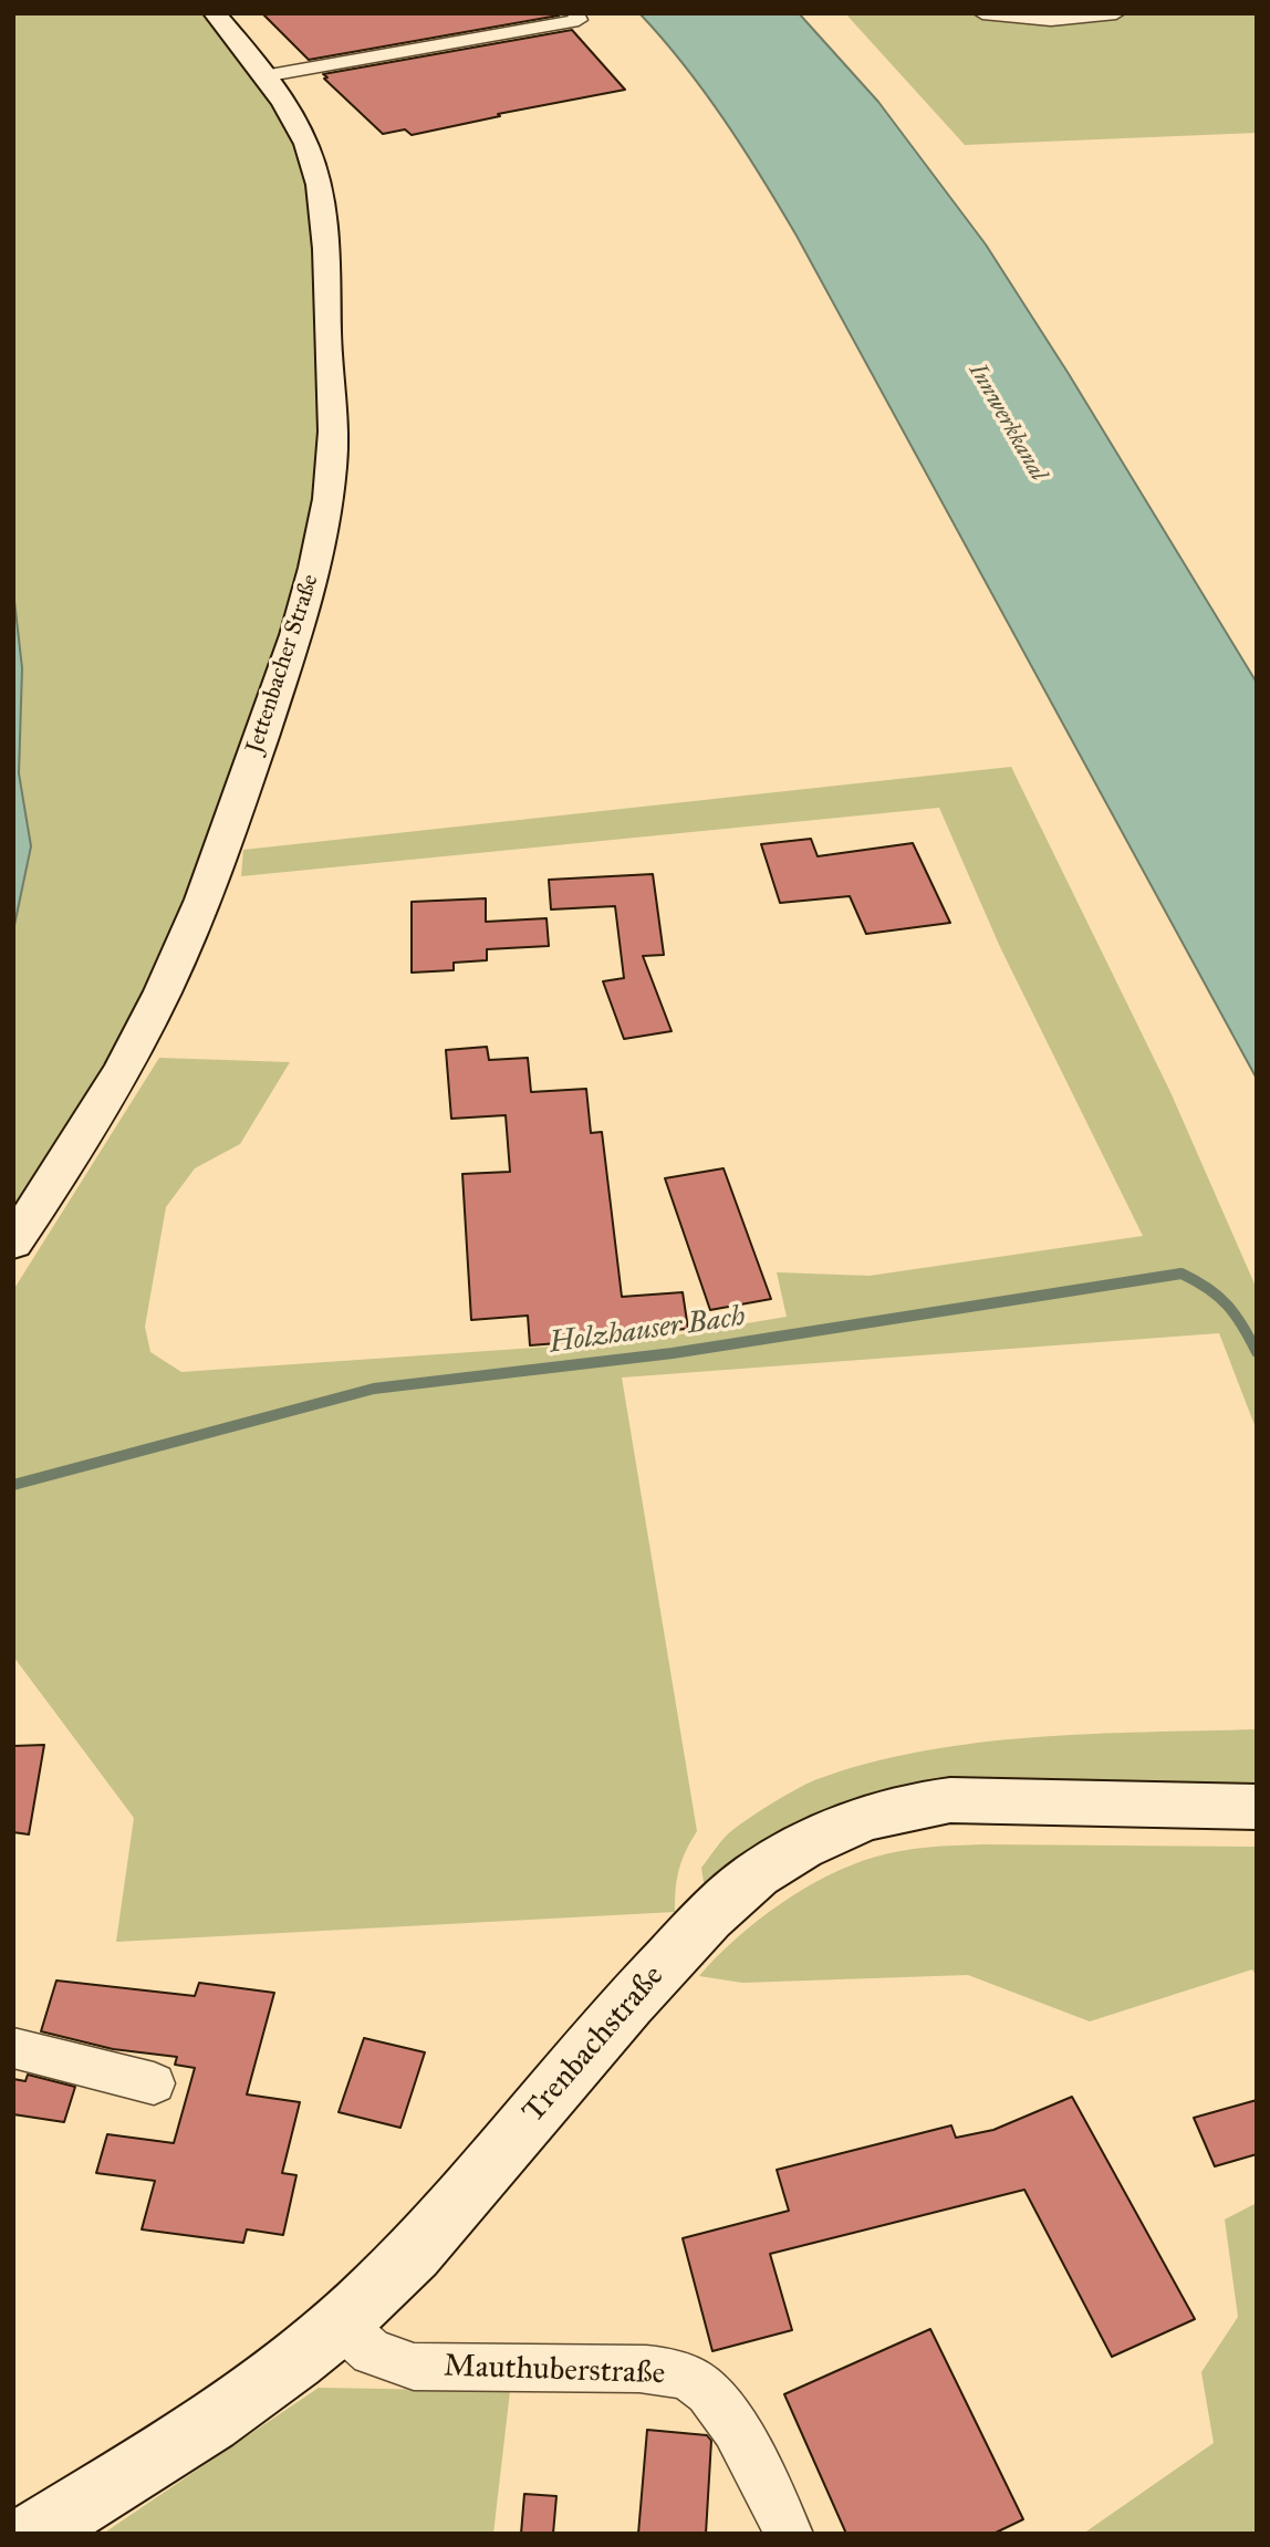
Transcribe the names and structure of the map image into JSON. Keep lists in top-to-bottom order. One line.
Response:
{"streets":{"street":["Jettenbacher Straße","Trenbachstraße","Mauthuberstraße"]},"crossings":[["Trenbachstraße","Mauthuberstraße"]],"water":["Innwerkkanal","Holzhauser Bach"]}
